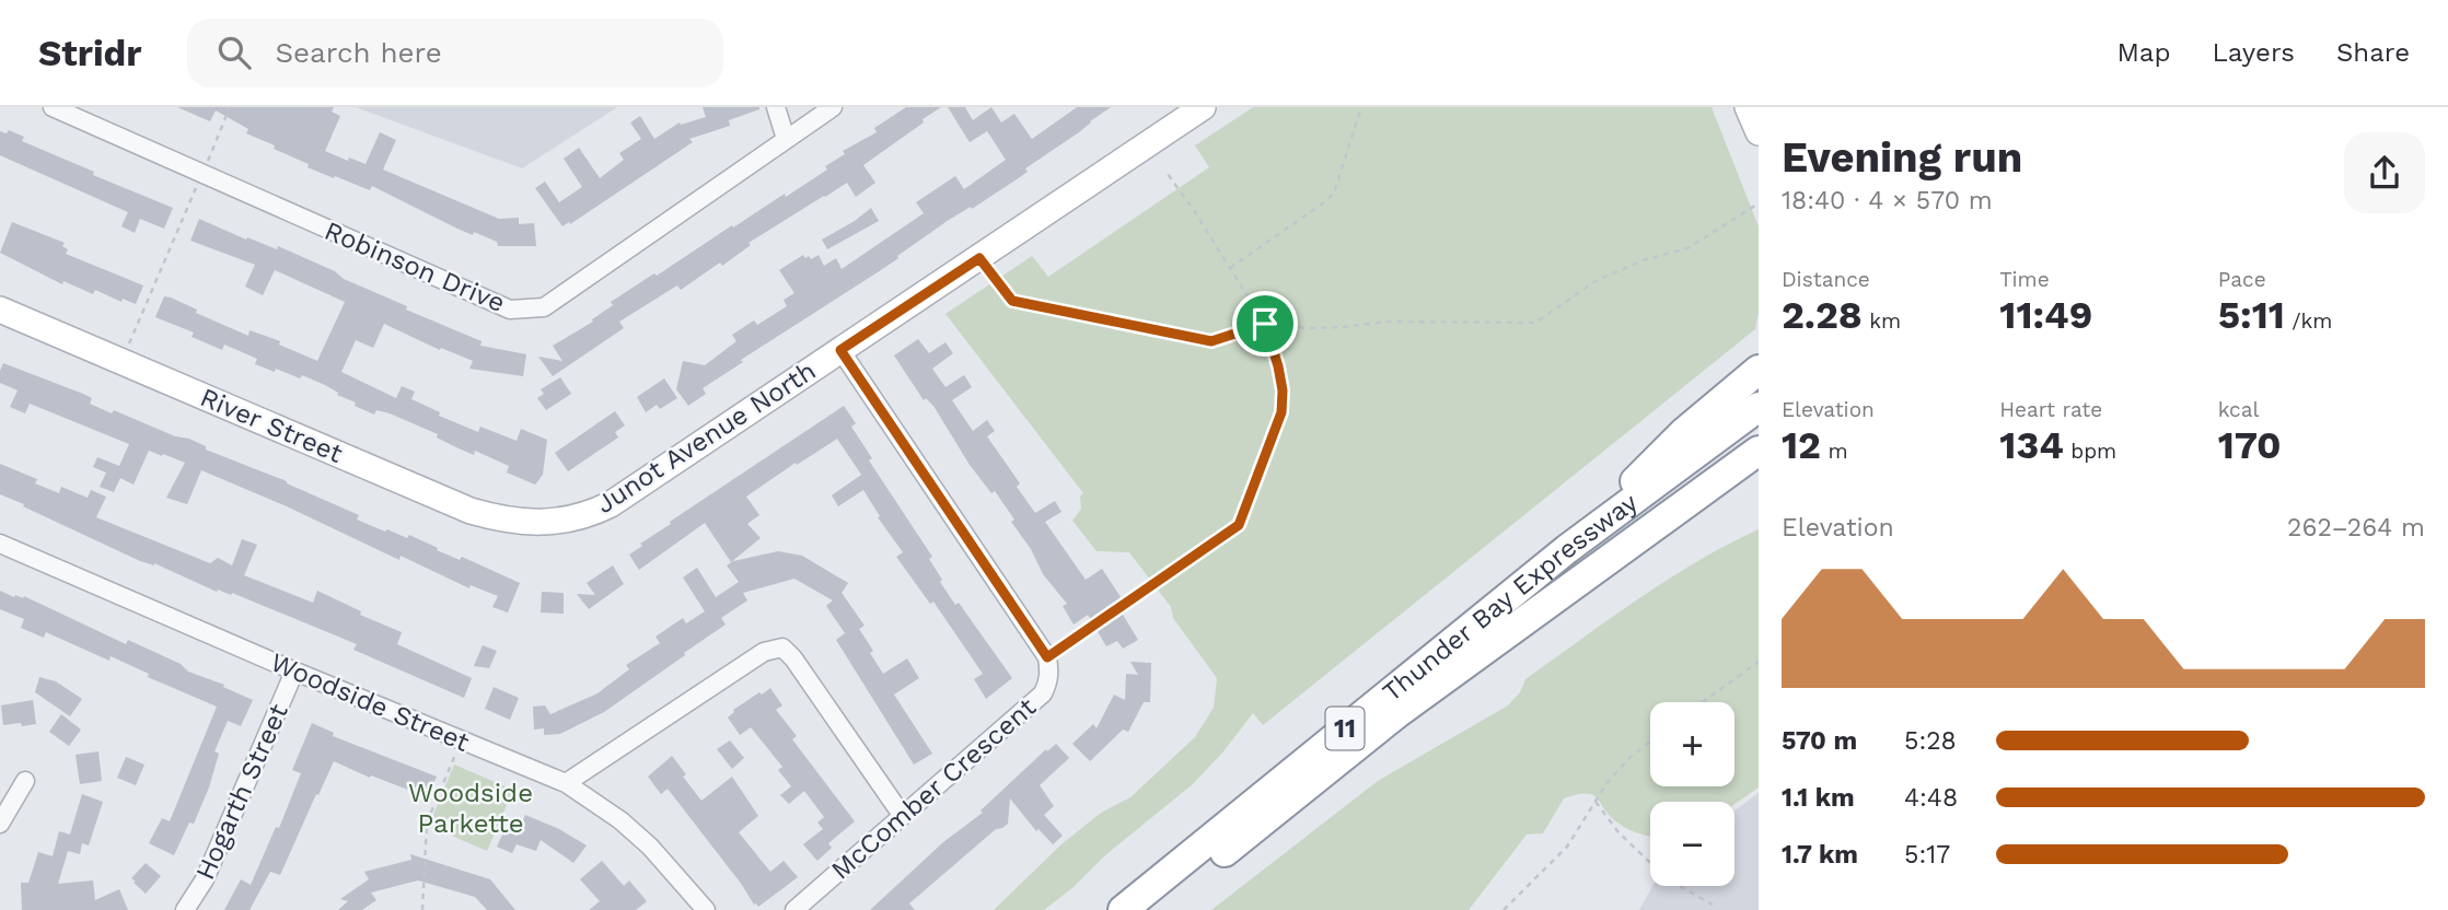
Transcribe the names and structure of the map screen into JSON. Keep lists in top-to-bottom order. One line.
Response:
{"streets":{"highway":["Thunder Bay Expressway","11"],"main road":["River Street","Junot Avenue North"],"street":["Robinson Drive","Woodside Street","McComber Crescent","Hogarth Street"]},"crossings":[["River Street","Junot Avenue North"],["Woodside Street","Hogarth Street"]],"parks":["Woodside Parkette"],"page":{"header":"Stridr","search":"Search here","nav":["Map","Layers","Share"],"heading":["Evening run","18:40 · 4 × 570 m"],"stats":[["Distance","2.28 km"],["Time","11:49"],["Pace","5:11 /km"],["Elevation","12 m"],["Heart rate","134 bpm"],["kcal","170"]],"chart":["Elevation","262–264 m"],"map_buttons":["+","−"],"list":[{"name":"570 m","note":"5:28"},{"name":"1.1 km","note":"4:48"},{"name":"1.7 km","note":"5:17"}]}}
